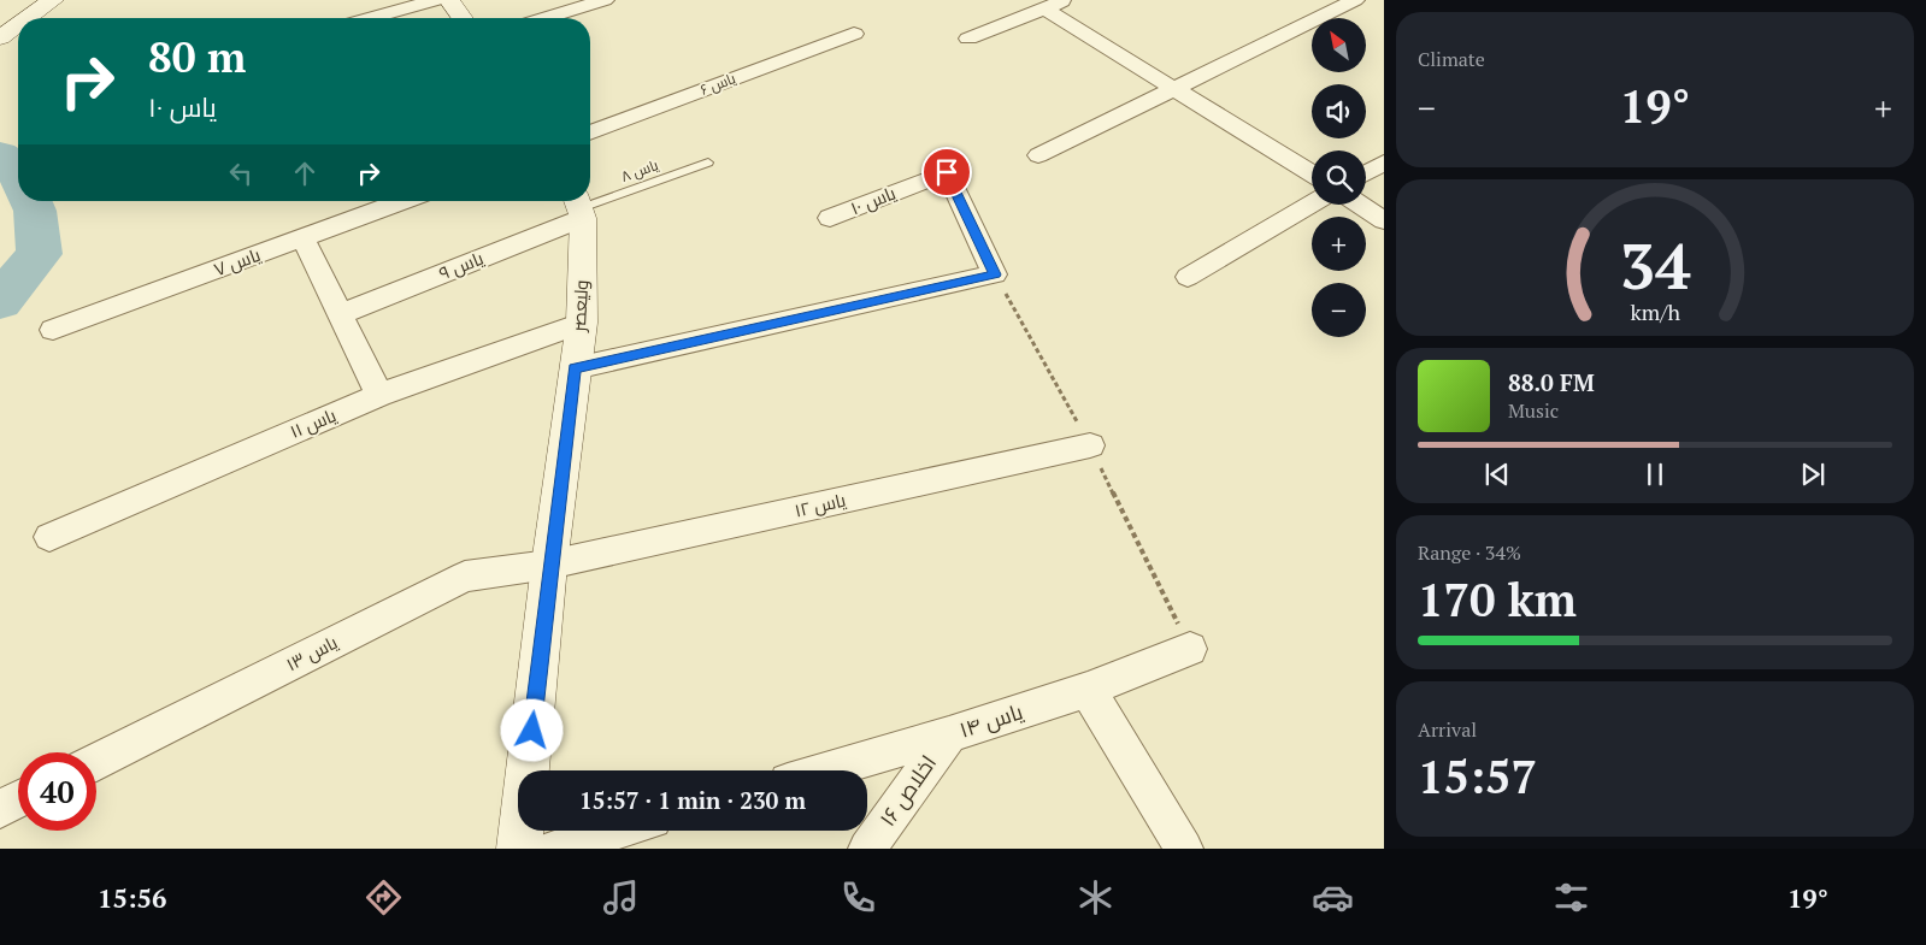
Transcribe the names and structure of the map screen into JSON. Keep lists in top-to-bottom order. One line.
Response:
{"streets":{"street":["یاس ۶","یاس ۱۰","یاس ۷","یاس ۹","ولیعصر","یاس ۱۱","یاس ۱۲","یاس ۱۳","یاس ۱۴","اخلاص ۱۶"],"lane":["یاس ۸"]},"crossings":[["یاس ۸","یاس ۹"],["یاس ۸","ولیعصر"],["یاس ۱۰","ولیعصر"],["یاس ۹","ولیعصر"],["ولیعصر","یاس ۱۱"],["ولیعصر","یاس ۱۲"],["ولیعصر","یاس ۱۳"],["یاس ۱۲","یاس ۱۳"],["یاس ۱۴","اخلاص ۱۶"]],"north":"top left","page":{"tile":["Climate",["Range · 34%","170 km"],["Arrival","15:57"]],"map_buttons":["+","−"],"turn":["80 m","یاس ۱۰"],"heat":["−","19°","+"],"song":["88.0 FM","Music"],"limit":"40","trip":"15:57 · 1 min · 230 m","tabs":["15:56","19°"],"gauge":["34","km/h"]}}
